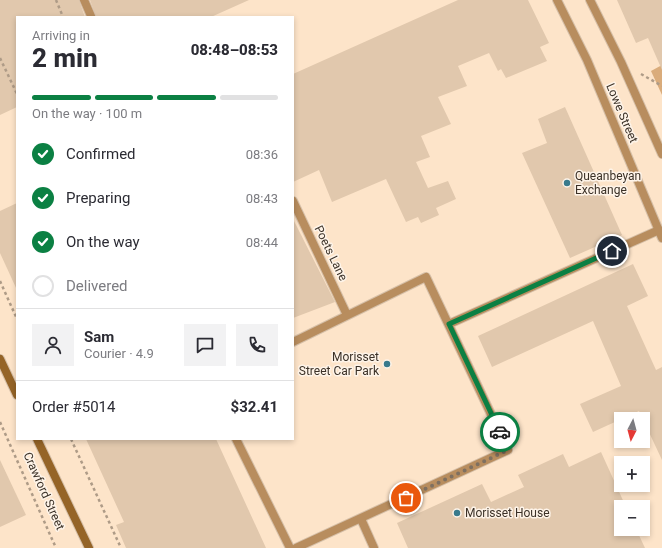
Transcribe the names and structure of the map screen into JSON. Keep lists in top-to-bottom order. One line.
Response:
{"streets":{"main road":["Crawford Street"],"street":["Lowe Street","Poets Lane"]},"places":["Queanbeyan Exchange","Morisset Street Car Park","Morisset House"],"north":"bottom","page":{"heading":["2 min","Arriving in","08:48–08:53"],"panel":["Sam","Courier · 4.9","Order #5014","$32.41"],"bar":"On the way · 100 m","list":[["Confirmed","08:36"],["Preparing","08:43"],["On the way","08:44"],"Delivered"],"map_buttons":["+","−"]}}
